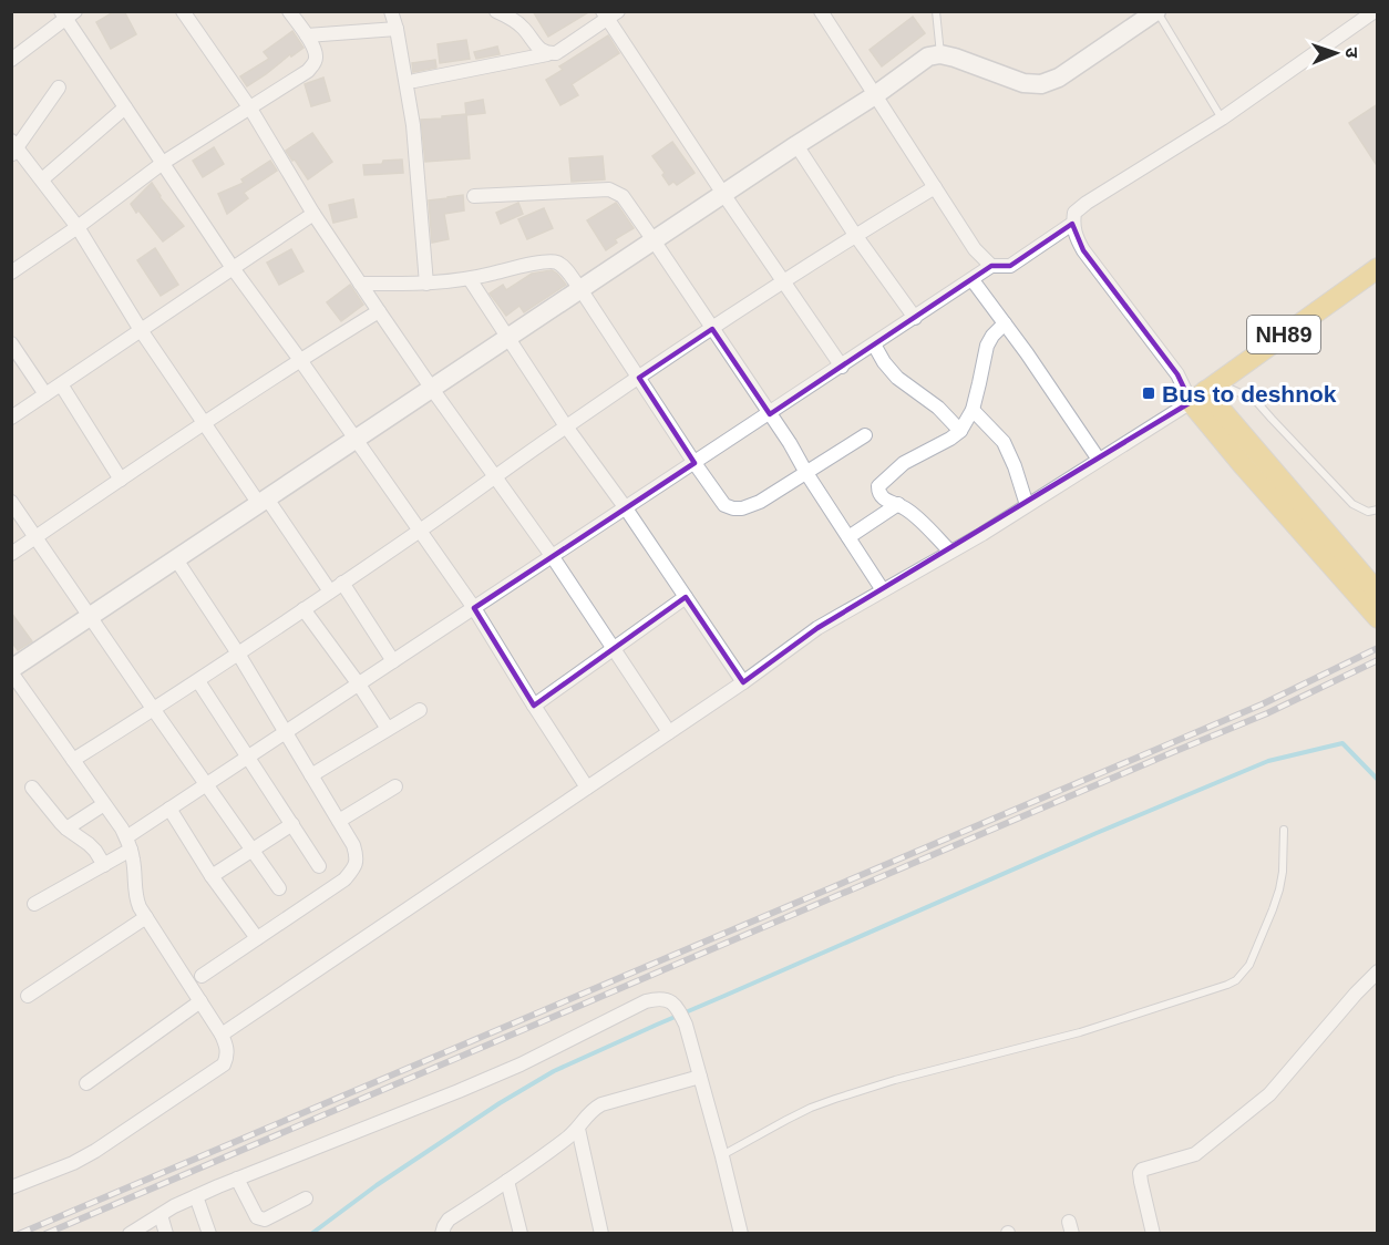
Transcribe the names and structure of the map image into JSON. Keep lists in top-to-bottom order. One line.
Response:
{"streets":{"main road":["NH89"]},"places":{"transit":["Bus to deshnok"]},"north":"right"}
